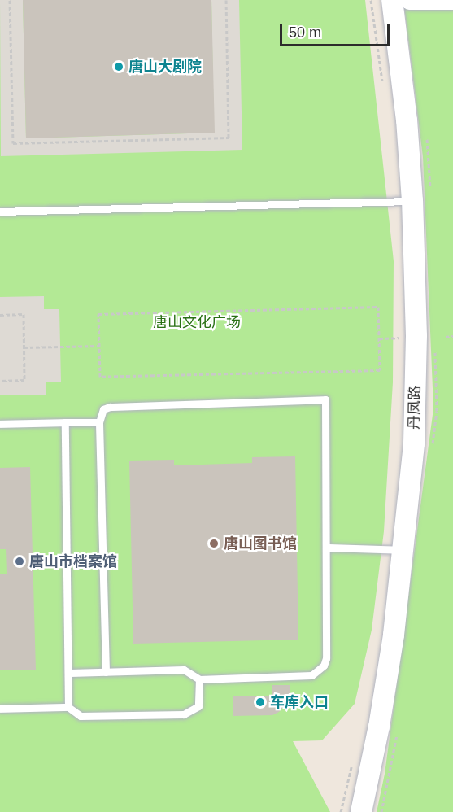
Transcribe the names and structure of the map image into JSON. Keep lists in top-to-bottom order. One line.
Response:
{"streets":{"main road":["丹凤路"]},"parks":["唐山文化广场"],"places":["唐山大剧院","唐山图书馆","唐山市档案馆","车库入口"],"scale_bar":"50 m"}
